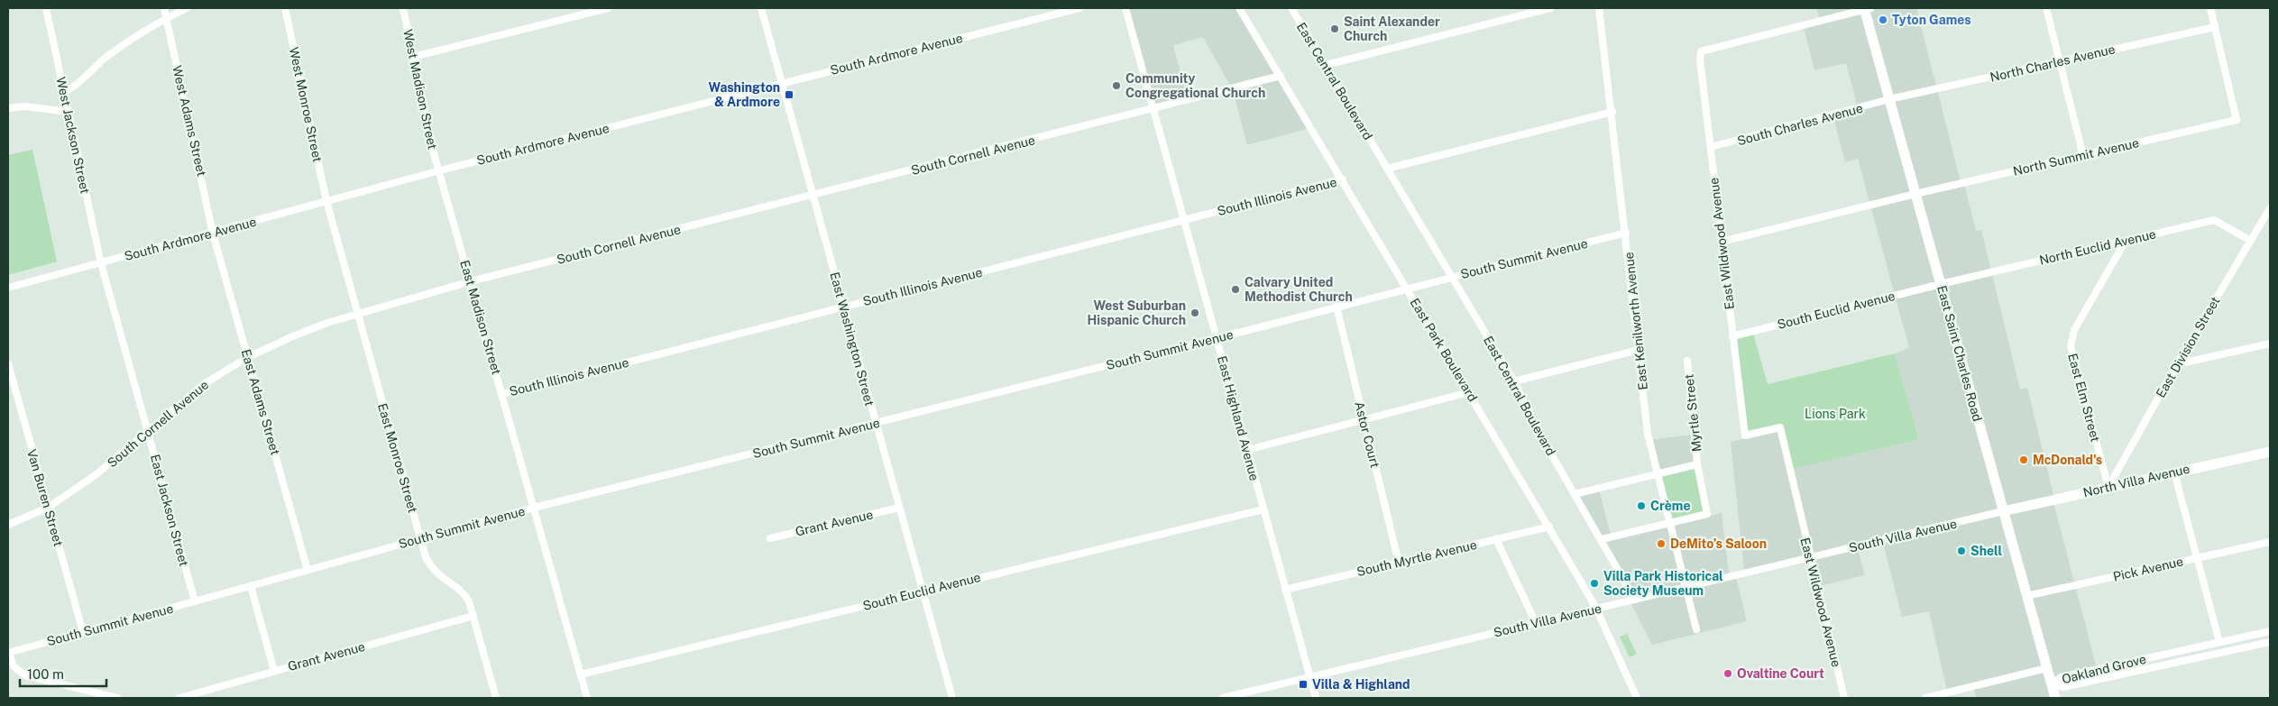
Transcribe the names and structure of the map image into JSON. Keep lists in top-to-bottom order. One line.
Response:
{"streets":{"main road":["East Saint Charles Road","North Villa Avenue"],"street":["South Ardmore Avenue","North Charles Avenue","East Central Boulevard","West Madison Street","West Monroe Street","West Adams Street","South Charles Avenue","West Jackson Street","South Cornell Avenue","North Summit Avenue","South Illinois Avenue","East Wildwood Avenue","North Euclid Avenue","South Summit Avenue","South Euclid Avenue","East Madison Street","East Kenilworth Avenue","East Washington Street","East Division Street","East Park Boulevard","East Elm Street","East Adams Street","Myrtle Street","East Highland Avenue","Astor Court","East Monroe Street","Van Buren Street","East Jackson Street","Grant Avenue","South Villa Avenue","South Myrtle Avenue","Pick Avenue","Oakland Grove"]},"crossings":[["South Ardmore Avenue","West Madison Street"],["South Ardmore Avenue","West Monroe Street"],["South Ardmore Avenue","West Adams Street"],["South Ardmore Avenue","West Jackson Street"],["South Ardmore Avenue","East Madison Street"],["South Ardmore Avenue","East Washington Street"],["South Ardmore Avenue","East Adams Street"],["South Ardmore Avenue","East Monroe Street"],["South Ardmore Avenue","East Jackson Street"],["North Charles Avenue","South Charles Avenue"],["North Charles Avenue","North Summit Avenue"],["North Charles Avenue","East Saint Charles Road"],["East Central Boulevard","South Summit Avenue"],["East Central Boulevard","South Villa Avenue"],["West Madison Street","East Madison Street"],["West Monroe Street","East Monroe Street"],["West Adams Street","East Adams Street"],["South Charles Avenue","East Wildwood Avenue"],["South Charles Avenue","East Saint Charles Road"],["West Jackson Street","East Jackson Street"],["South Cornell Avenue","East Madison Street"],["South Cornell Avenue","East Washington Street"],["South Cornell Avenue","East Park Boulevard"],["South Cornell Avenue","East Adams Street"],["South Cornell Avenue","East Highland Avenue"],["South Cornell Avenue","East Monroe Street"],["South Cornell Avenue","Van Buren Street"],["South Cornell Avenue","East Jackson Street"],["North Summit Avenue","East Saint Charles Road"],["South Illinois Avenue","East Madison Street"],["South Illinois Avenue","East Washington Street"],["South Illinois Avenue","East Park Boulevard"],["South Illinois Avenue","East Highland Avenue"],["East Wildwood Avenue","South Euclid Avenue"],["East Wildwood Avenue","East Saint Charles Road"],["East Wildwood Avenue","South Villa Avenue"],["North Euclid Avenue","South Euclid Avenue"],["North Euclid Avenue","East Division Street"],["North Euclid Avenue","East Saint Charles Road"],["North Euclid Avenue","East Elm Street"],["South Summit Avenue","East Madison Street"],["South Summit Avenue","East Kenilworth Avenue"],["South Summit Avenue","East Washington Street"],["South Summit Avenue","East Park Boulevard"],["South Summit Avenue","East Adams Street"],["South Summit Avenue","East Highland Avenue"],["South Summit Avenue","Astor Court"],["South Summit Avenue","East Monroe Street"],["South Summit Avenue","Van Buren Street"],["South Summit Avenue","East Jackson Street"],["South Euclid Avenue","East Madison Street"],["South Euclid Avenue","East Washington Street"],["South Euclid Avenue","East Saint Charles Road"],["South Euclid Avenue","East Highland Avenue"],["East Kenilworth Avenue","Myrtle Street"],["East Kenilworth Avenue","South Villa Avenue"],["East Washington Street","Grant Avenue"],["East Division Street","East Elm Street"],["East Division Street","North Villa Avenue"],["East Park Boulevard","South Villa Avenue"],["East Park Boulevard","South Myrtle Avenue"],["East Saint Charles Road","North Villa Avenue"],["East Saint Charles Road","South Villa Avenue"],["East Saint Charles Road","Pick Avenue"],["East Saint Charles Road","Oakland Grove"],["East Elm Street","North Villa Avenue"],["East Highland Avenue","South Villa Avenue"],["East Highland Avenue","South Myrtle Avenue"],["Astor Court","South Myrtle Avenue"],["East Monroe Street","Grant Avenue"],["North Villa Avenue","South Villa Avenue"]],"parks":["Lions Park"],"places":{"other":["Tyton Games","Saint Alexander Church","Community Congregational Church","Calvary United Methodist Church","West Suburban Hispanic Church","McDonald's","Crème","DeMito’s Saloon","Shell","Villa Park Historical Society Museum","Ovaltine Court"],"transit":["Washington & Ardmore","Villa & Highland"]},"scale_bar":"100 m"}
